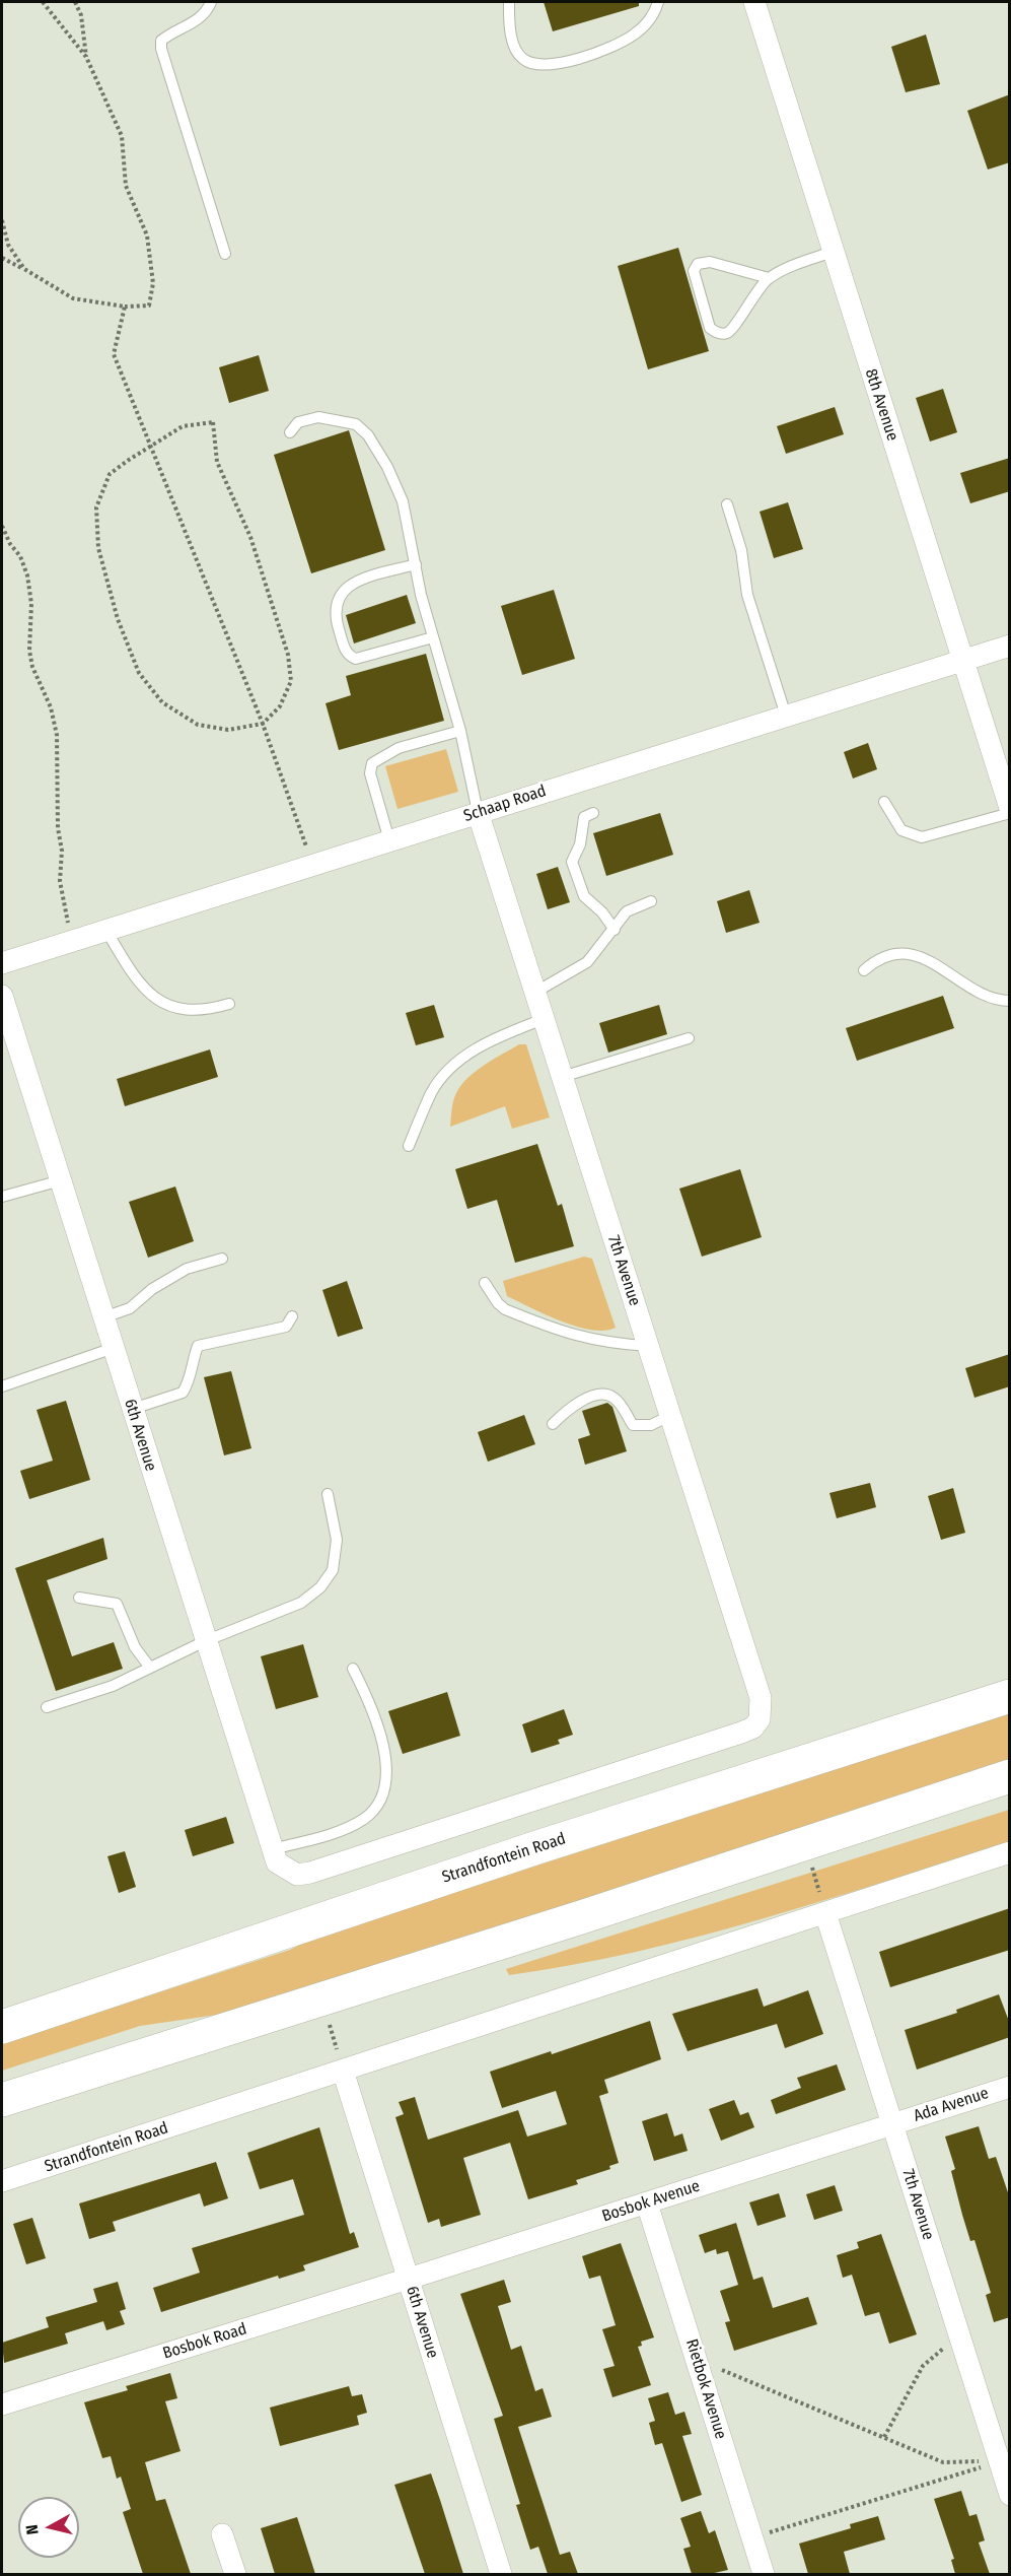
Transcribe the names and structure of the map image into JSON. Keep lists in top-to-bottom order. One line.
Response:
{"streets":{"main road":["Strandfontein Road"],"street":["8th Avenue","Schaap Road","7th Avenue","6th Avenue","Ada Avenue","Bosbok Avenue","Bosbok Road","Rietbok Avenue"]},"crossings":[["8th Avenue","Schaap Road"],["Schaap Road","7th Avenue"],["7th Avenue","6th Avenue"],["7th Avenue","Strandfontein Road"],["7th Avenue","Ada Avenue"],["7th Avenue","Bosbok Avenue"],["6th Avenue","Strandfontein Road"],["6th Avenue","Bosbok Avenue"],["6th Avenue","Bosbok Road"],["Ada Avenue","Bosbok Avenue"],["Bosbok Avenue","Bosbok Road"],["Bosbok Avenue","Rietbok Avenue"]],"north":"left"}
